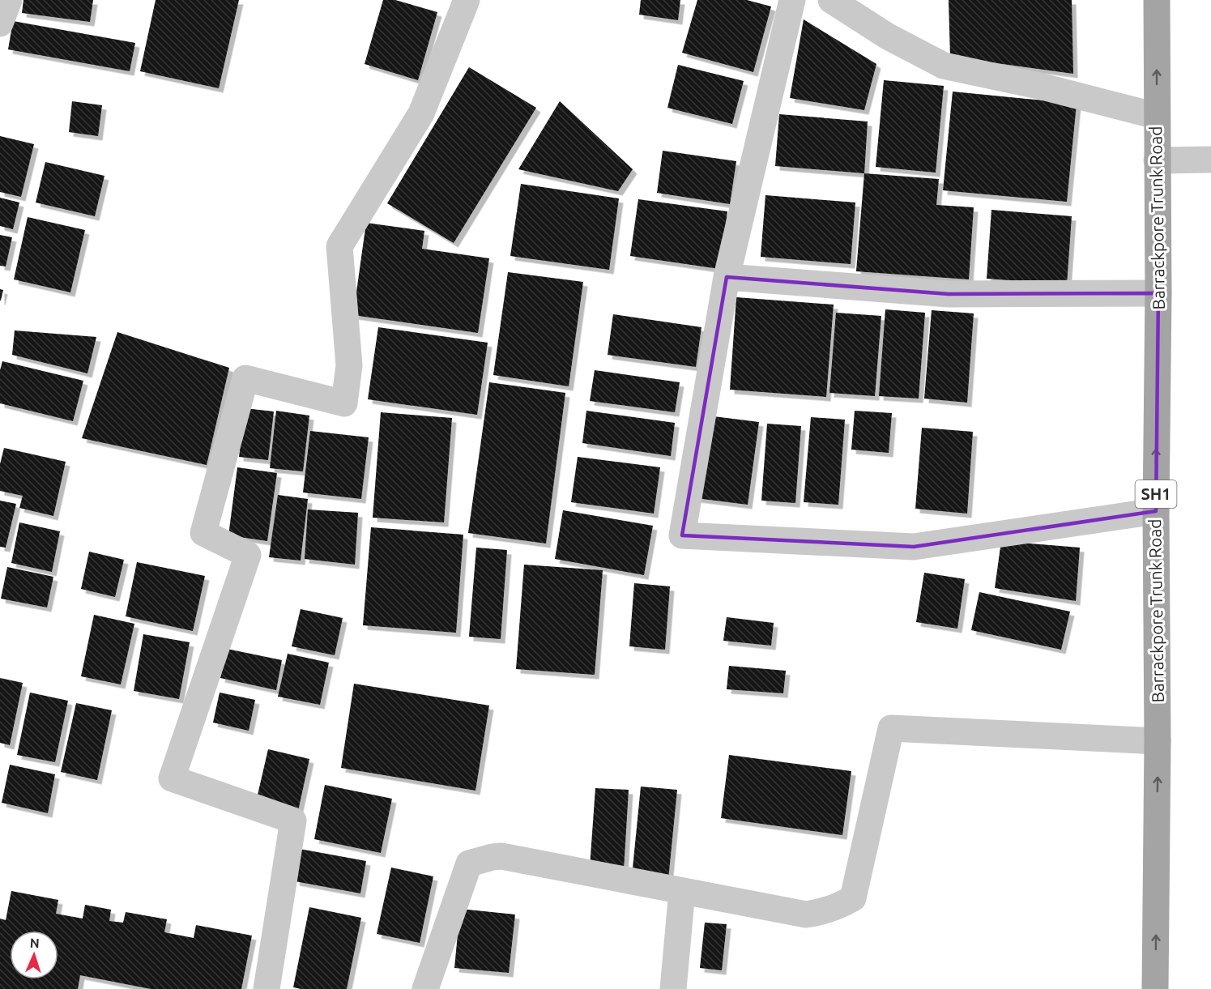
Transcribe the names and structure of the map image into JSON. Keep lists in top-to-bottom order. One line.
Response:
{"streets":{"main road":["Barrackpore Trunk Road","SH1"]},"one_way":["Barrackpore Trunk Road"],"north":"top"}
